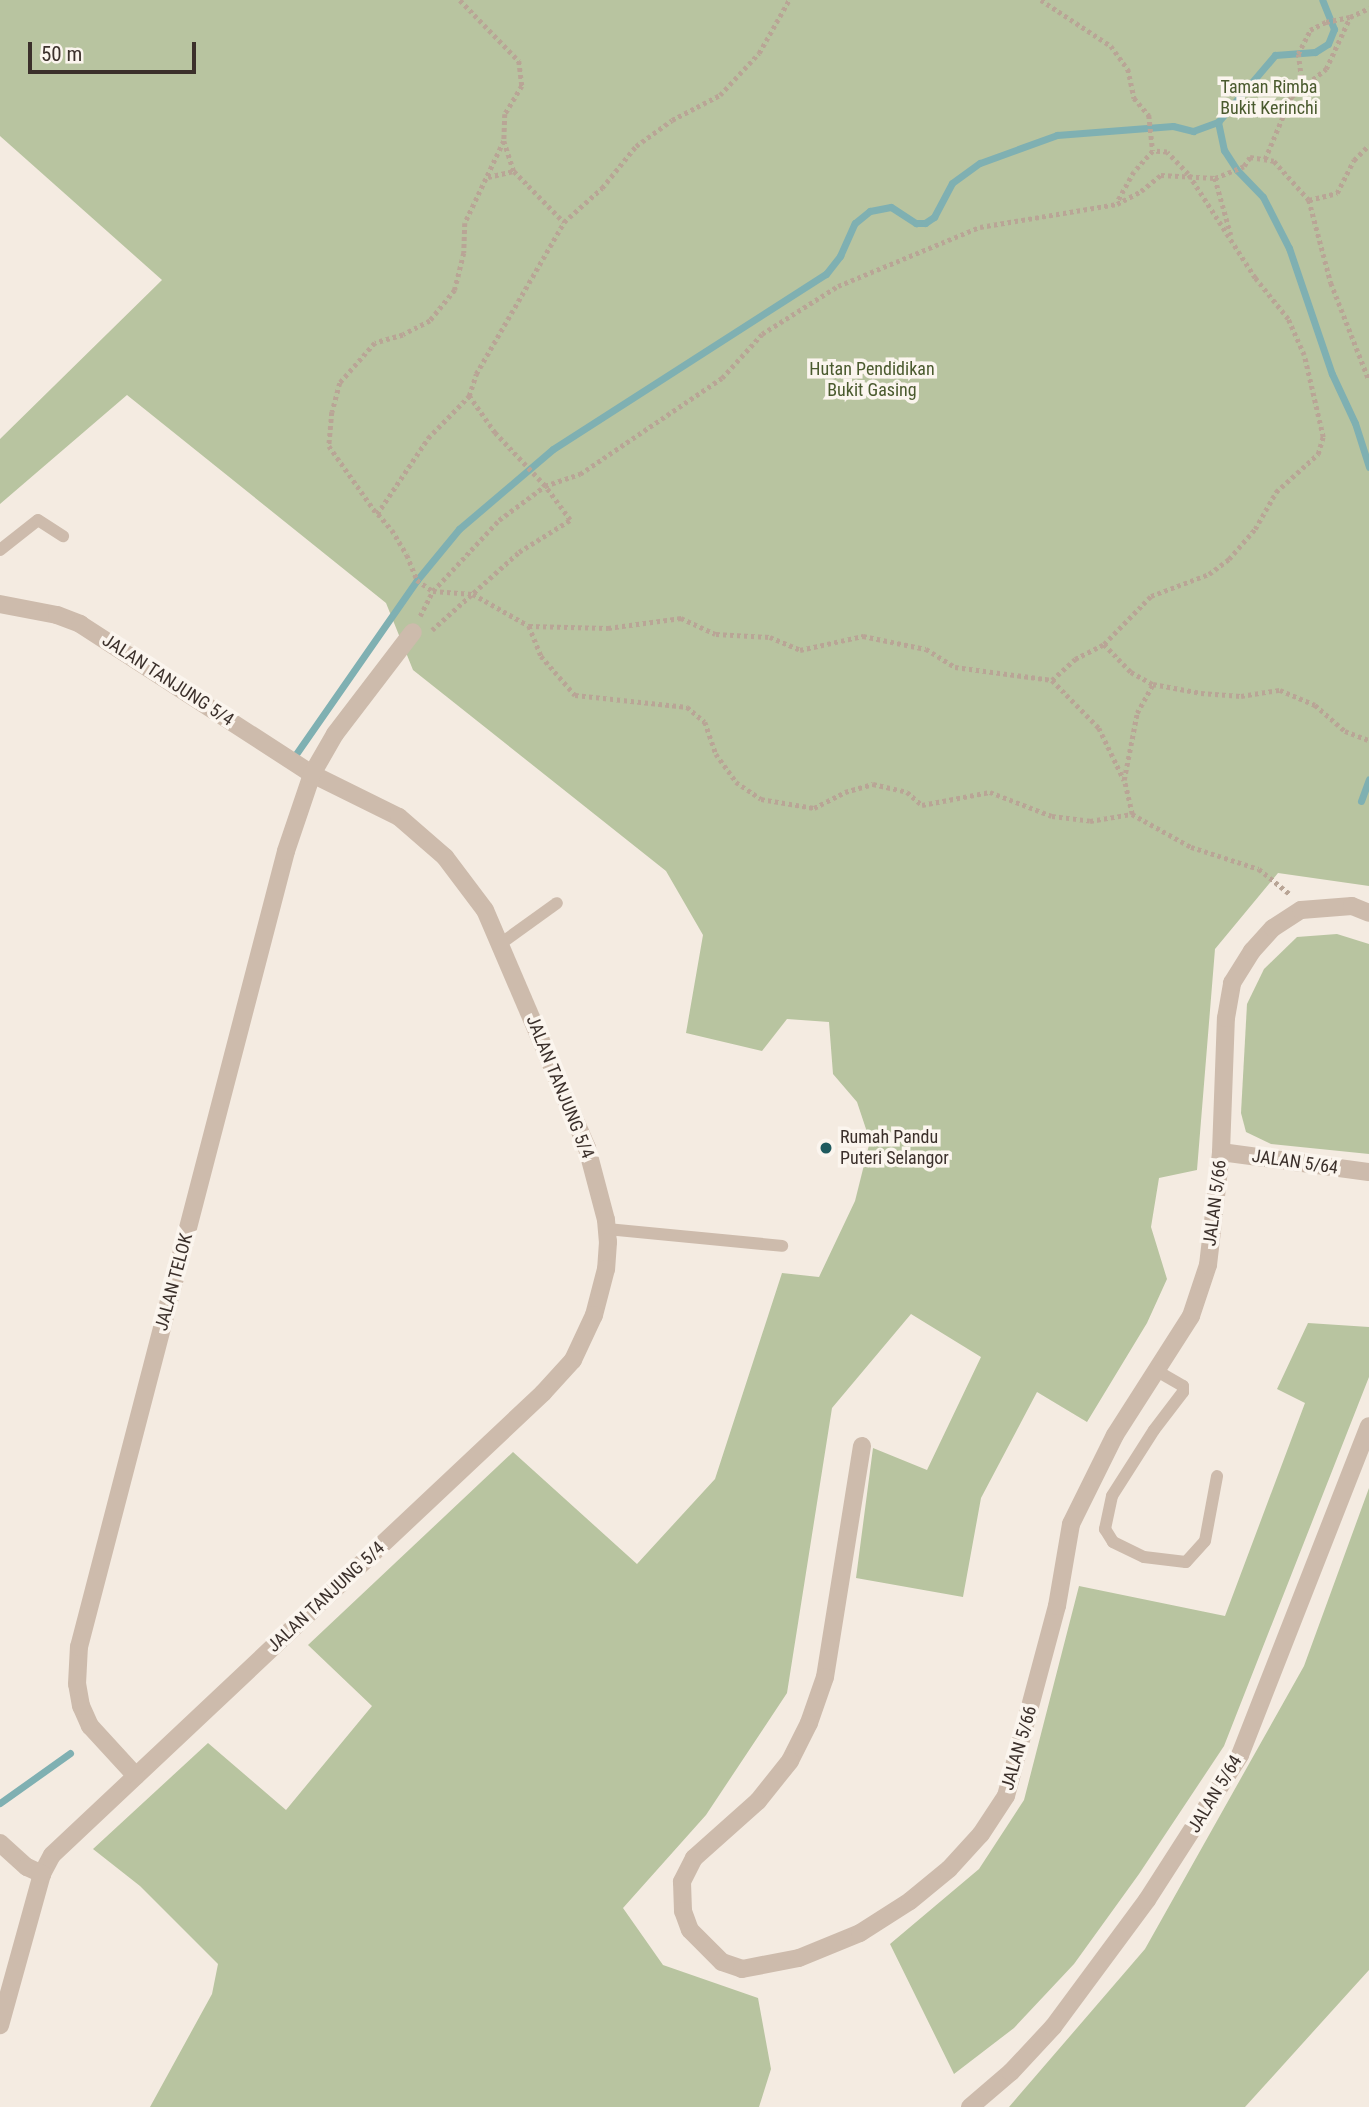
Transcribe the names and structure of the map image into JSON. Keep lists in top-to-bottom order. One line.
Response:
{"streets":{"street":["JALAN TANJUNG 5/4","JALAN 5/64","JALAN 5/66","JALAN TELOK"]},"crossings":[["JALAN TANJUNG 5/4","JALAN TELOK"],["JALAN 5/64","JALAN 5/66"]],"parks":["Taman Rimba Bukit Kerinchi","Hutan Pendidikan Bukit Gasing"],"places":["Rumah Pandu Puteri Selangor"],"scale_bar":"50 m"}
